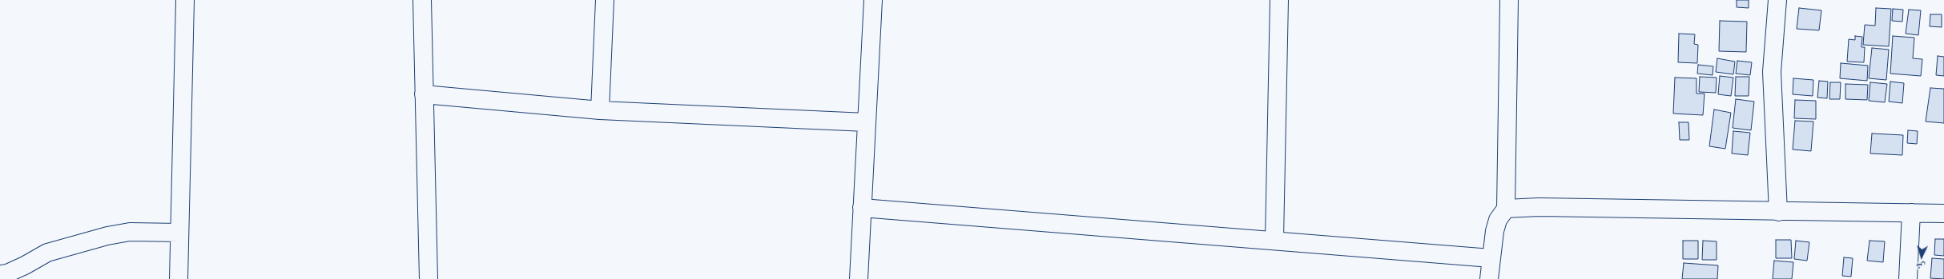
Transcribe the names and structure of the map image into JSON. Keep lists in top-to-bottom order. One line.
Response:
{"north":"bottom"}
